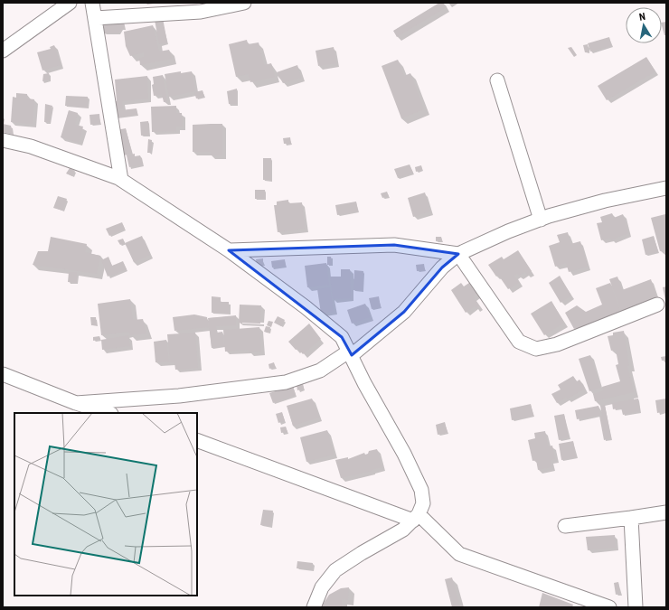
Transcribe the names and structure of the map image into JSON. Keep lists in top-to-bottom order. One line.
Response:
{"north":"top"}
